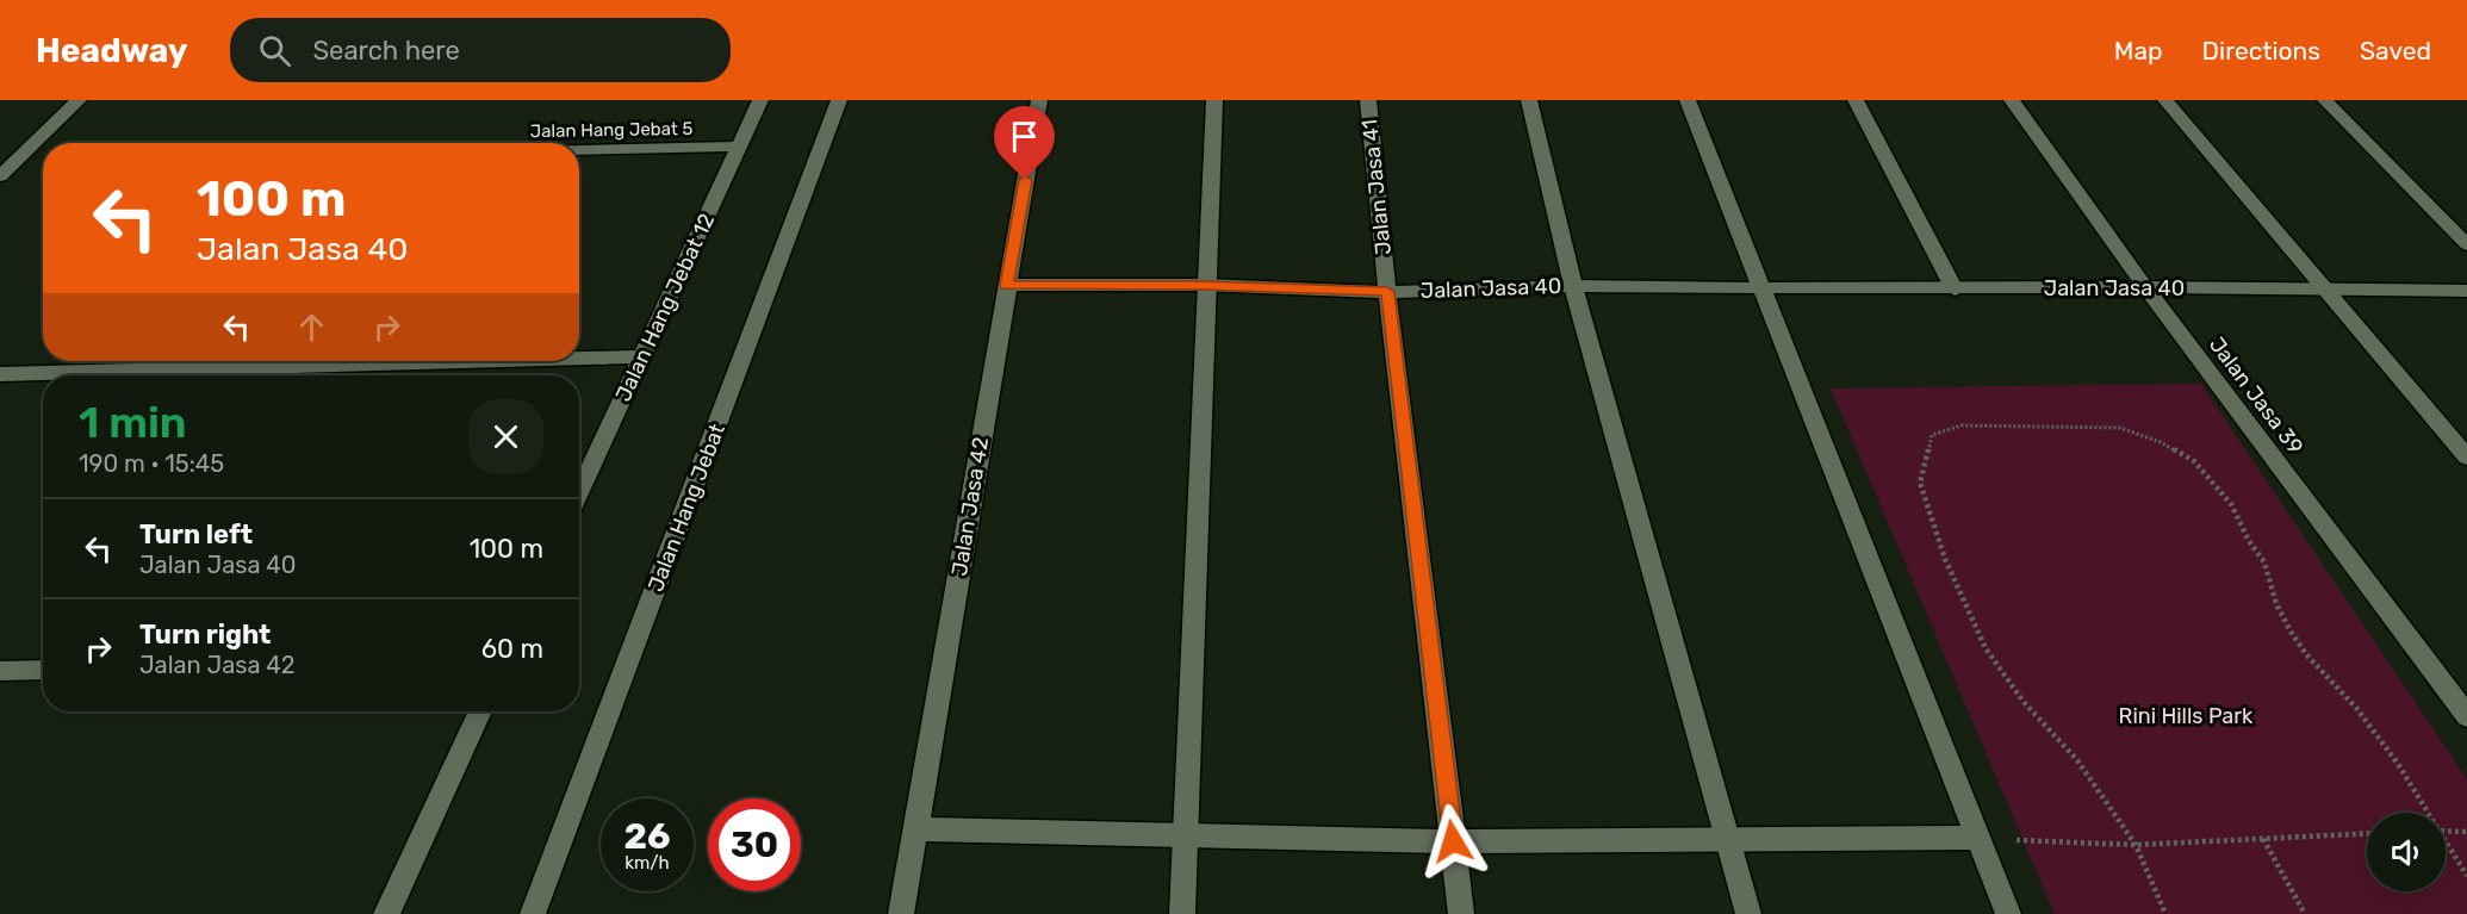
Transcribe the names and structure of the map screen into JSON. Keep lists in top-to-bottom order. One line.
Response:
{"streets":{"street":["Jalan Hang Jebat 5","Jalan Jasa 41","Jalan Jasa 40","Jalan Hang Jebat 12","Jalan Jasa 39","Jalan Jasa 42","Jalan Hang Jebat"]},"crossings":[["Jalan Hang Jebat 5","Jalan Hang Jebat 12"],["Jalan Jasa 41","Jalan Jasa 40"],["Jalan Jasa 40","Jalan Jasa 39"],["Jalan Jasa 40","Jalan Jasa 42"]],"parks":["Rini Hills Park"],"page":{"header":"Headway","search":"Search here","nav":["Map","Directions","Saved"],"turn":["100 m","Jalan Jasa 40"],"heading":["1 min","190 m · 15:45"],"list":[{"name":"Turn left","note":"Jalan Jasa 40","value":"100 m"},{"name":"Turn right","note":"Jalan Jasa 42","value":"60 m"}],"speed":"26 km/h","limit":"30"}}
